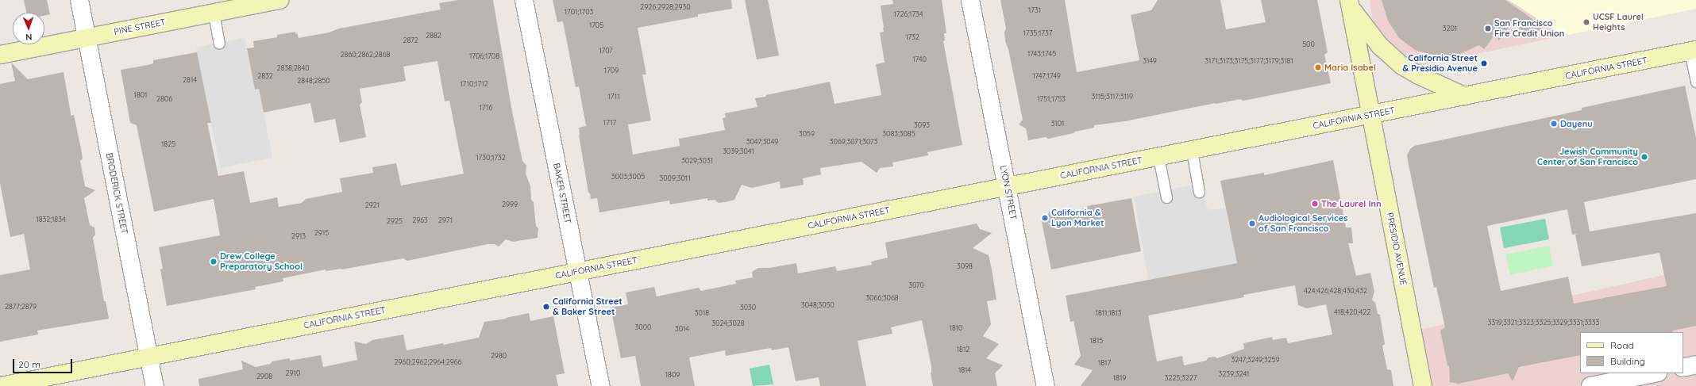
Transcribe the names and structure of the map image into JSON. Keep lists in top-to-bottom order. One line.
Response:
{"streets":{"main road":["PINE STREET","CALIFORNIA STREET","PRESIDIO AVENUE"],"street":["LYON STREET","BRODERICK STREET","BAKER STREET"]},"crossings":[["PINE STREET","BRODERICK STREET"],["CALIFORNIA STREET","LYON STREET"],["CALIFORNIA STREET","BRODERICK STREET"],["CALIFORNIA STREET","BAKER STREET"],["CALIFORNIA STREET","PRESIDIO AVENUE"]],"places":["UCSF Laurel Heights","San Francisco Fire Credit Union","California Street & Presidio Avenue","Maria Isabel","Dayenu","Jewish Community Center of San Francisco","The Laurel Inn","California & Lyon Market","Audiological Services of San Francisco","Drew College Preparatory School","California Street & Baker Street"],"house_numbers":["2926;2928;2930","1731","1701;1703","1726;1734","1705","3201","1735;1737","2882","1732","2872","500","1707","1743;1745","2860;2862;2868","1706;1708","1740","3149","3171;3173;3175;3177;3179;3181","2838;2840","1709","2832","1747;1749","2814","2848;2850","1710;1712","1801","1711","3115;3117;3119","2806","1751;1753","1716","1717","3101","3093","3059","3083;3085","3047;3049","3069;3071;3073","1825","3039;3041","1730;1732","3029;3031","3003;3005","3009;3011","2999","2921","1832;1834","2963","2971","2925","2915","2913","3098","3070","424;426;428;430;432","3066;3068","3048;3050","2877;2879","3030","418;420;422","3018","1811;1813","3319;3321;3323;3325;3329;3331;3333","3024;3028","3000","1810","3014","1815","1812","2980","3247;3249;3259","2960;2962;2964;2966","1817","1814","2910","3239;3241","1809","2908","1819","3225;3227"],"legend":["Road","Building"],"scale_bar":"20 m","north":"bottom"}
